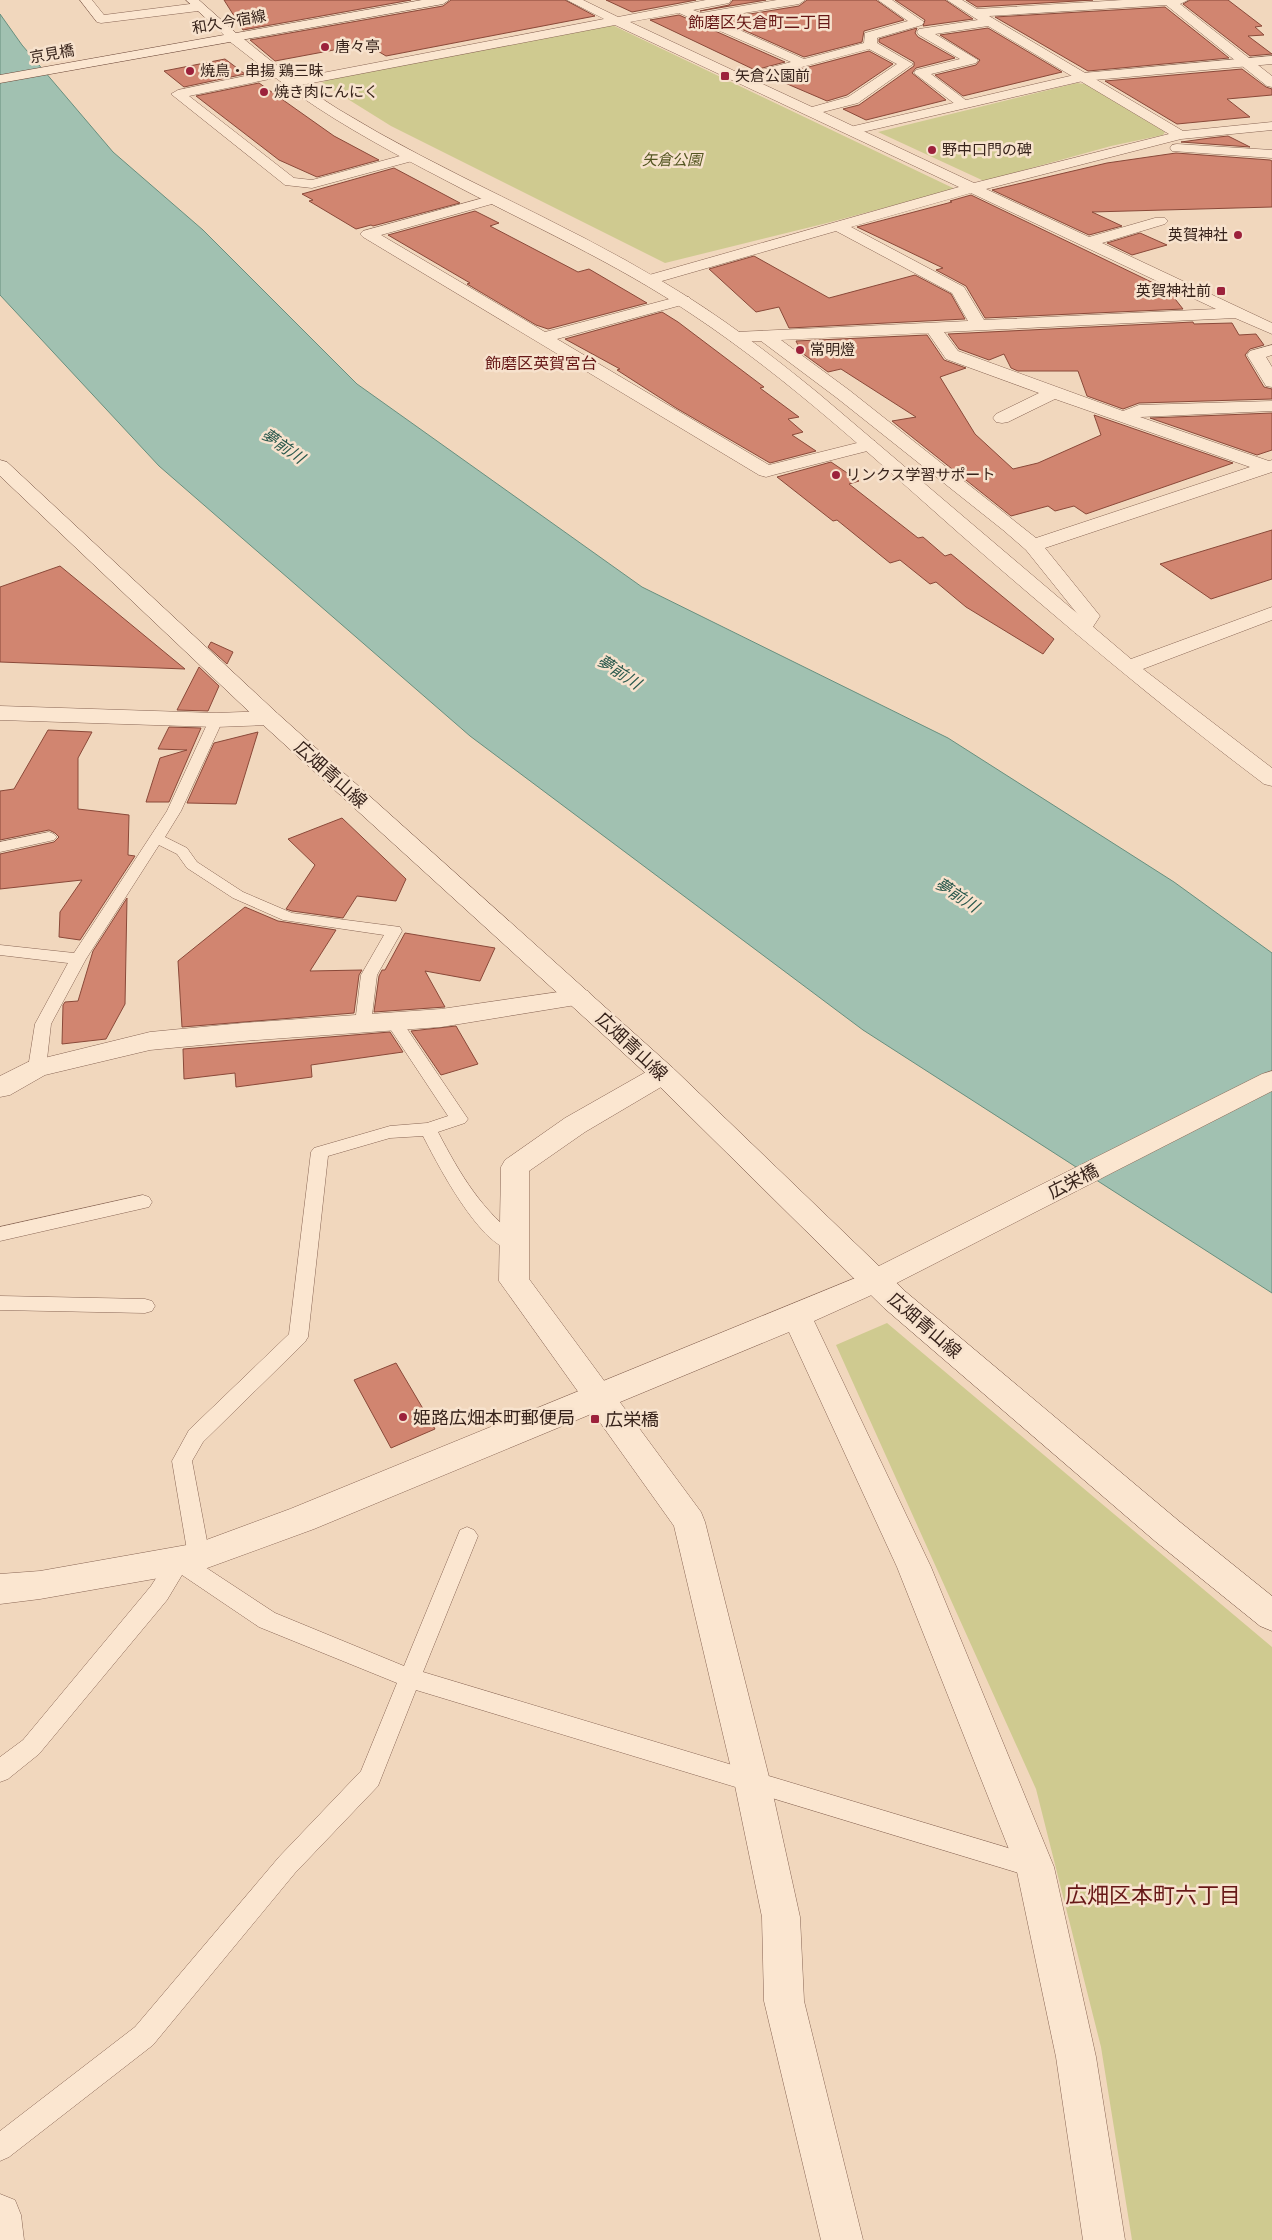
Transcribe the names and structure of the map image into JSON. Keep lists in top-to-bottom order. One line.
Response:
{"streets":{"street":["和久今宿線","京見橋","広畑青山線","広栄橋"]},"crossings":[["和久今宿線","京見橋"],["広畑青山線","広栄橋"]],"districts":["飾磨区矢倉町二丁目","飾磨区英賀宮台","広畑区本町六丁目"],"water":["夢前川"],"parks":["矢倉公園"],"places":{"other":["唐々亭","焼鳥・串揚 鶏三昧","焼き肉にんにく","野中口門の碑","英賀神社","常明燈","リンクス学習サポート","姫路広畑本町郵便局"],"transit":["矢倉公園前","英賀神社前","広栄橋"]}}
